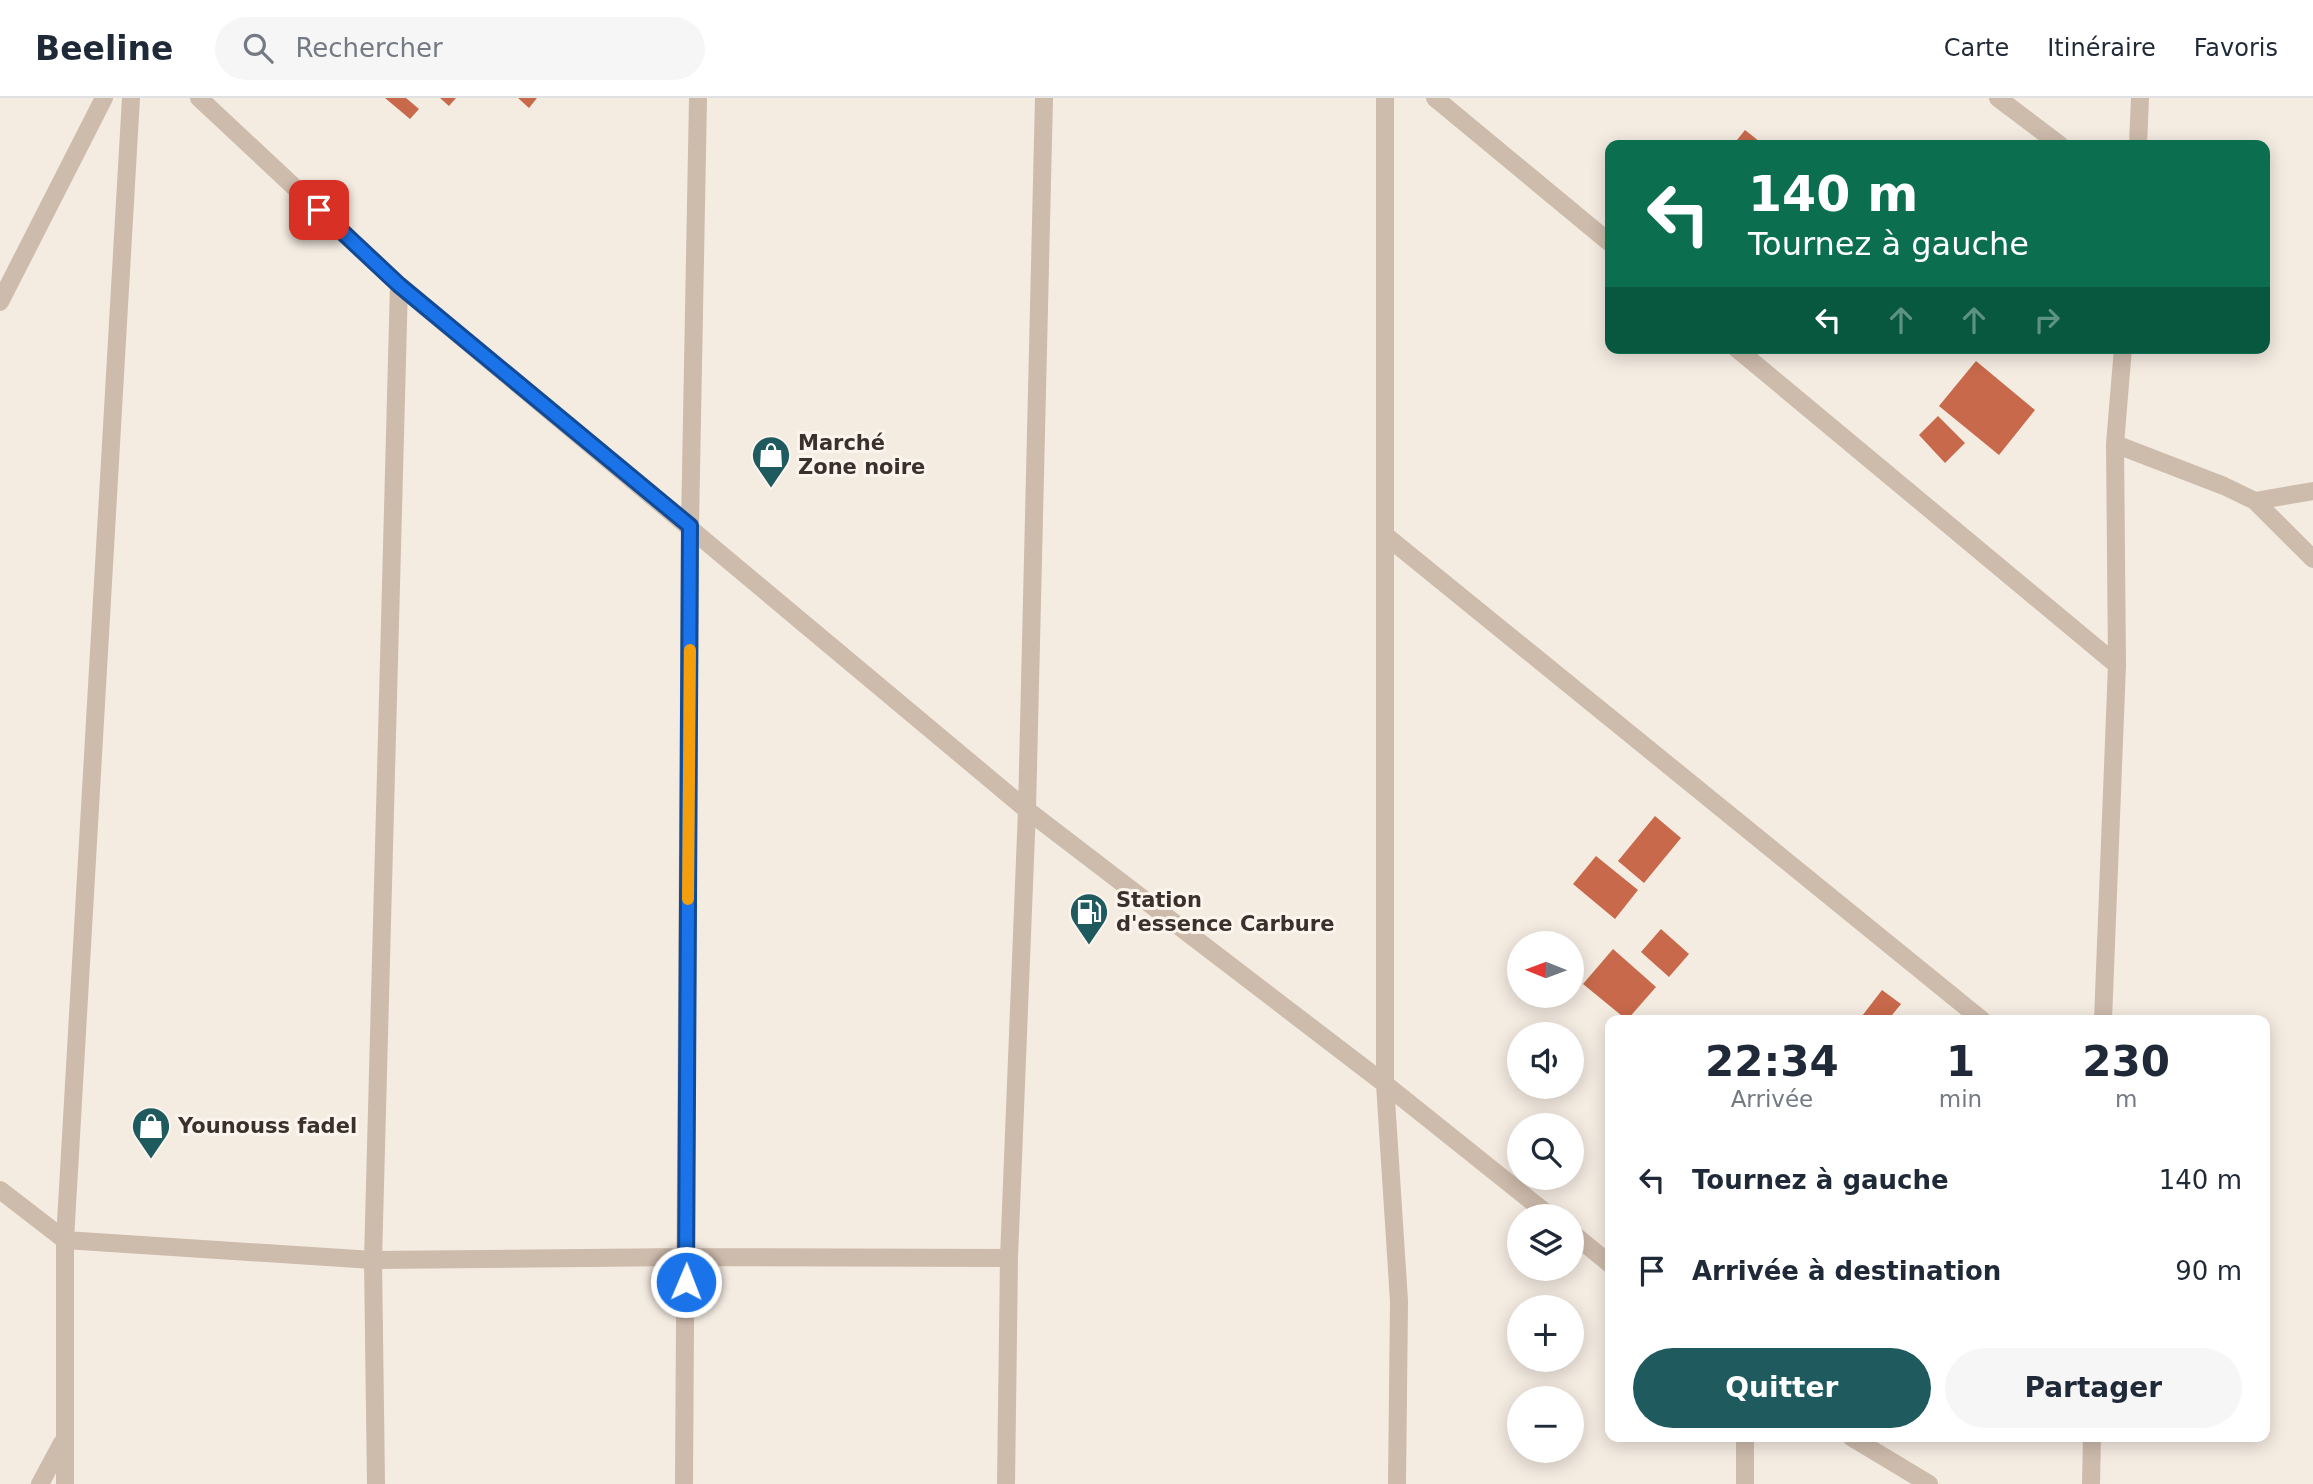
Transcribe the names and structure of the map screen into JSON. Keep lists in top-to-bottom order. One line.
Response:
{"places":{"shop":["Marché Zone noire","Younouss fadel"],"fuel station":["Station d'essence Carbure"]},"north":"left","page":{"header":"Beeline","search":"Rechercher","nav":["Carte","Itinéraire","Favoris"],"turn":["140 m","Tournez à gauche"],"map_buttons":["+","−"],"eta":["22:34","Arrivée","1","min","230","m"],"list":[{"name":"Tournez à gauche","value":"140 m"},{"name":"Arrivée à destination","value":"90 m"}],"buttons":["Quitter","Partager"]}}
